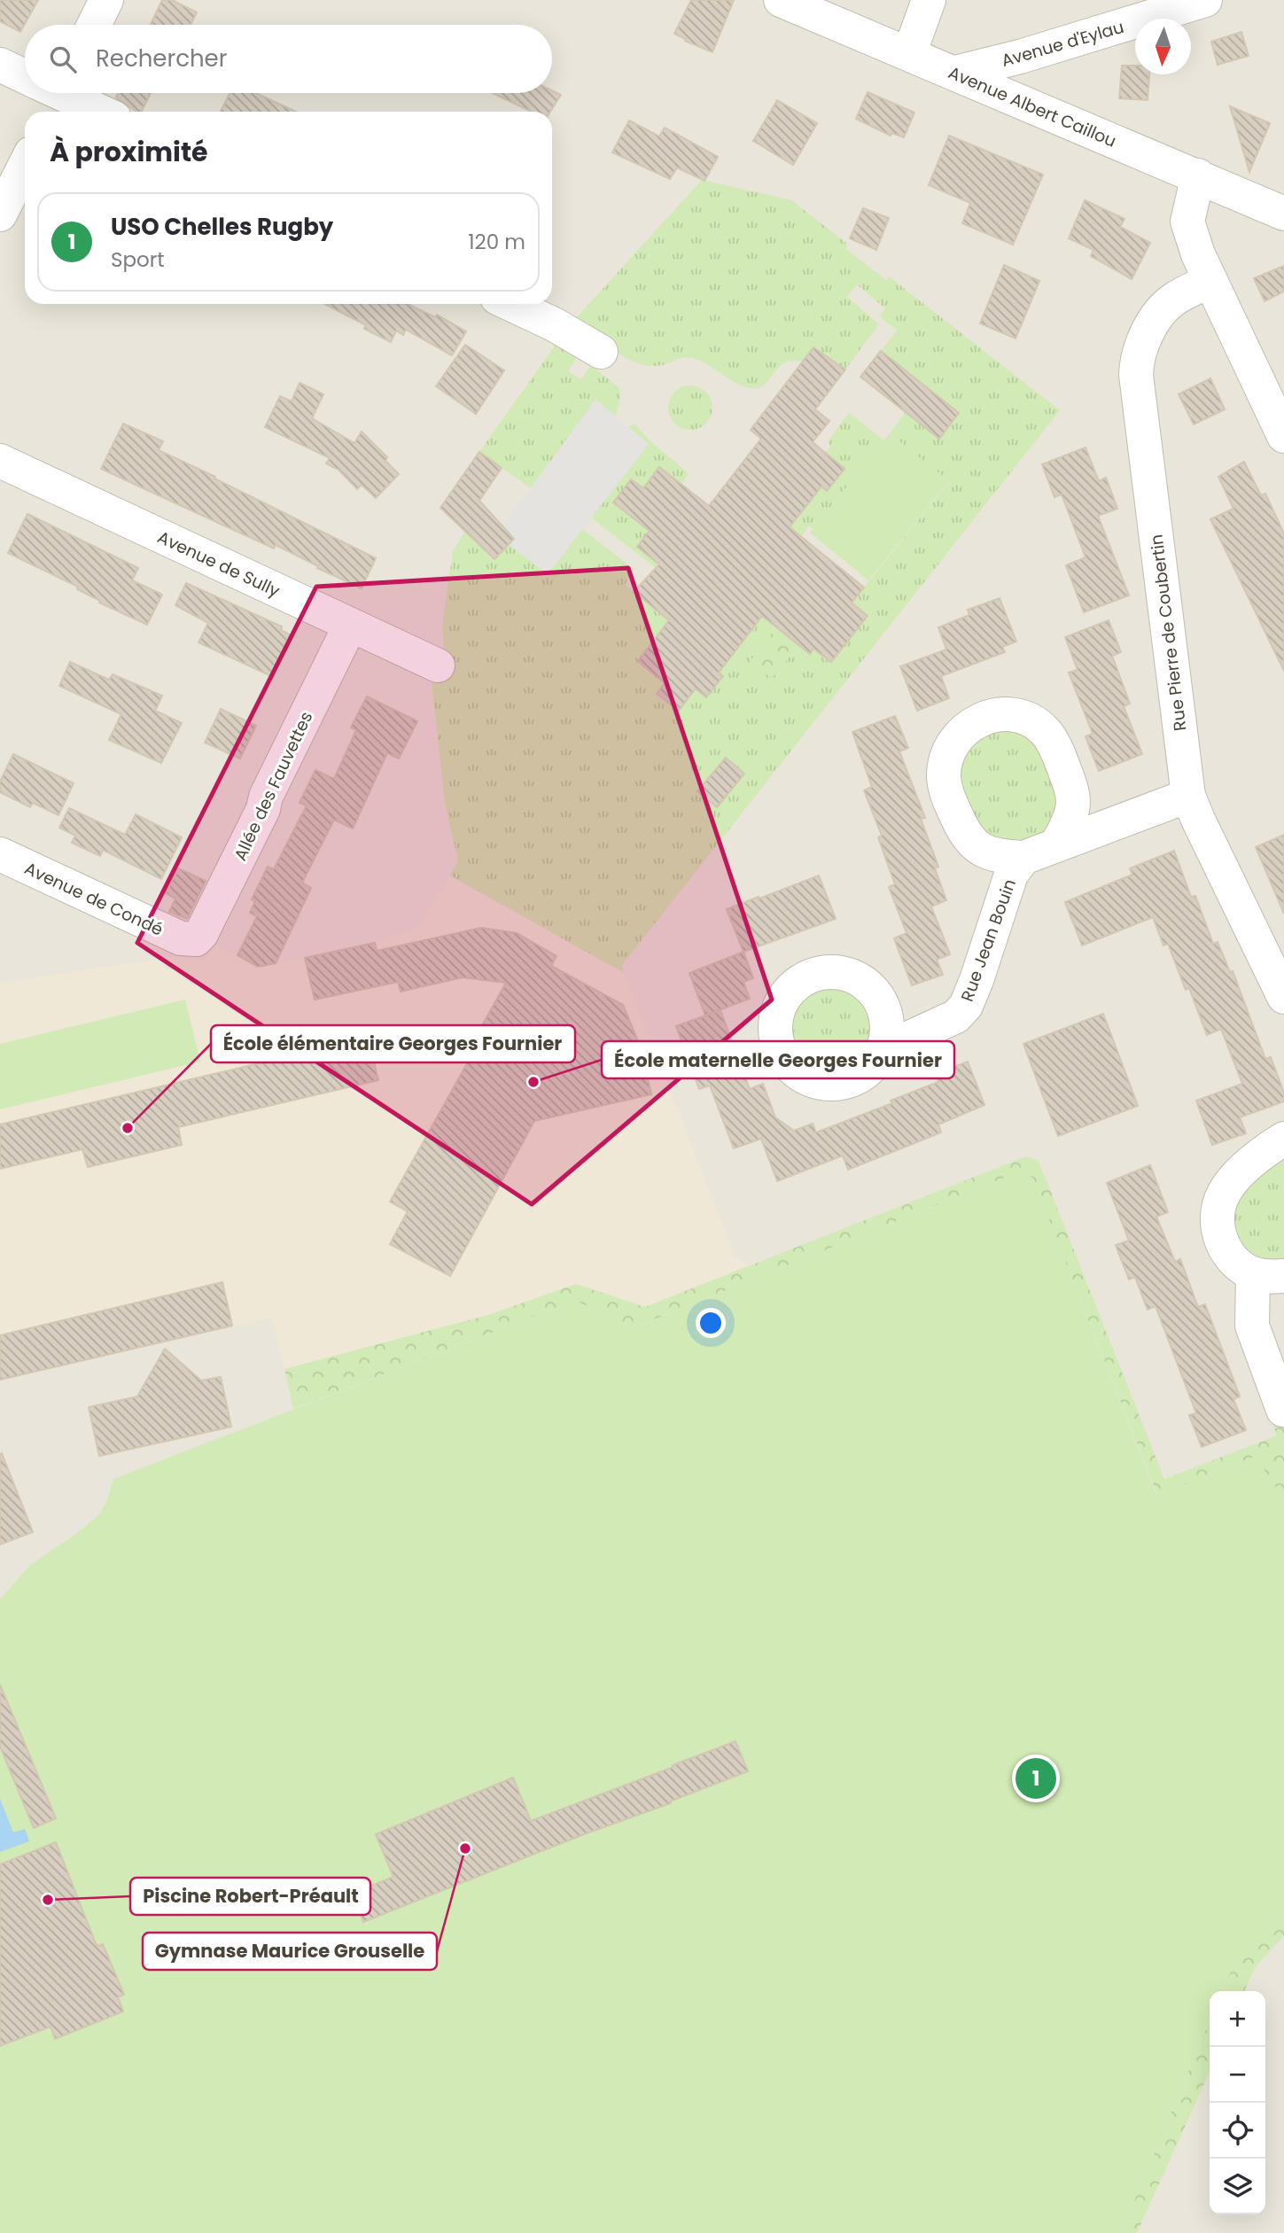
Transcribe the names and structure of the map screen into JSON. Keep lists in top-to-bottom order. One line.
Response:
{"streets":{"street":["Avenue d'Eylau","Avenue Albert Caillou","Avenue de Sully","Rue Pierre de Coubertin","Allée des Fauvettes","Avenue de Condé","Rue Jean Bouin"]},"crossings":[["Avenue d'Eylau","Avenue Albert Caillou"],["Avenue de Sully","Allée des Fauvettes"],["Rue Pierre de Coubertin","Rue Jean Bouin"],["Allée des Fauvettes","Avenue de Condé"]],"places":["École maternelle Georges Fournier","École élémentaire Georges Fournier","Gymnase Maurice Grouselle","Piscine Robert-Préault"],"north":"bottom","page":{"search":"Rechercher","heading":"À proximité","list":[{"mark":"1","name":"USO Chelles Rugby","note":"Sport","value":"120 m"}],"pins":"1","map_buttons":["+","−"]}}
